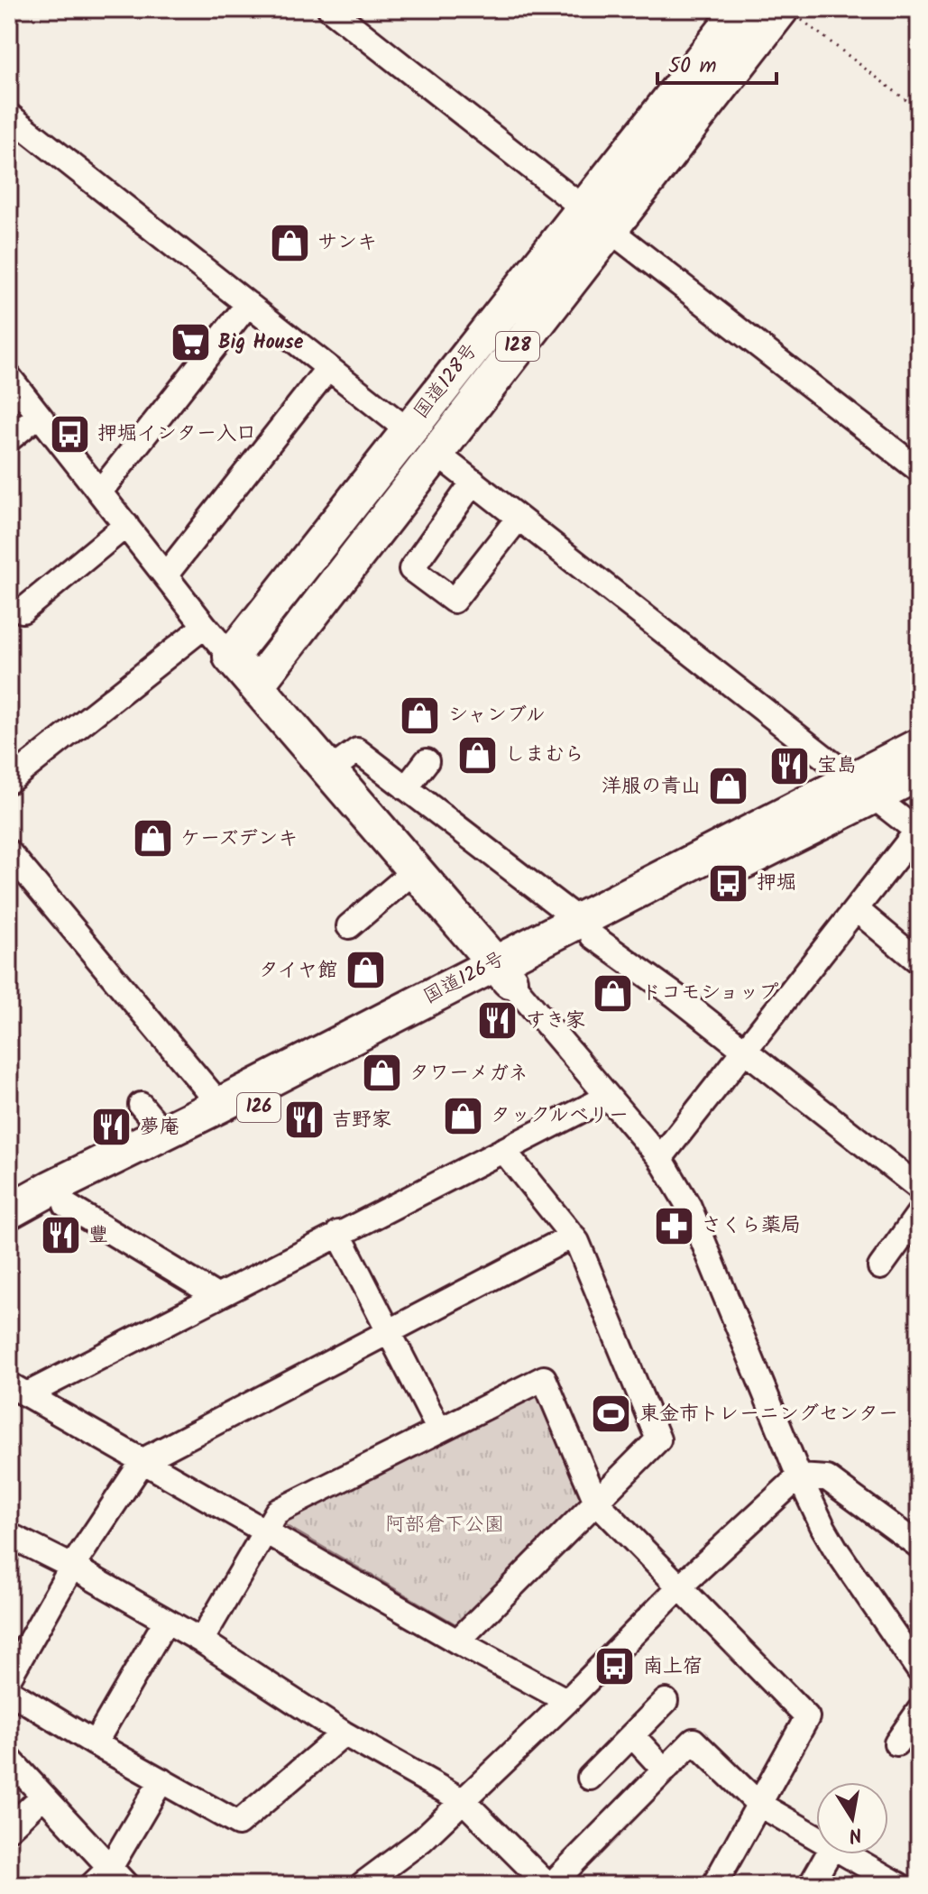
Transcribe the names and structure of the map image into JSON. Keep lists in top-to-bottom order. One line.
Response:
{"streets":{"highway":["128","国道128号","国道126号","126"]},"parks":["阿部倉下公園"],"places":{"shop":["サンキ","シャンブル","しまむら","洋服の青山","ケーズデンキ","タイヤ館","ドコモショップ","タワーメガネ","タックルベリー"],"supermarket":["Big House"],"bus stop":["押堀インター入口","押堀","南上宿"],"restaurant":["宝島","すき家","吉野家","夢庵","豐"],"pharmacy":["さくら薬局"],"sports":["東金市トレーニングセンター"]},"scale_bar":"50 m","north":"bottom"}
